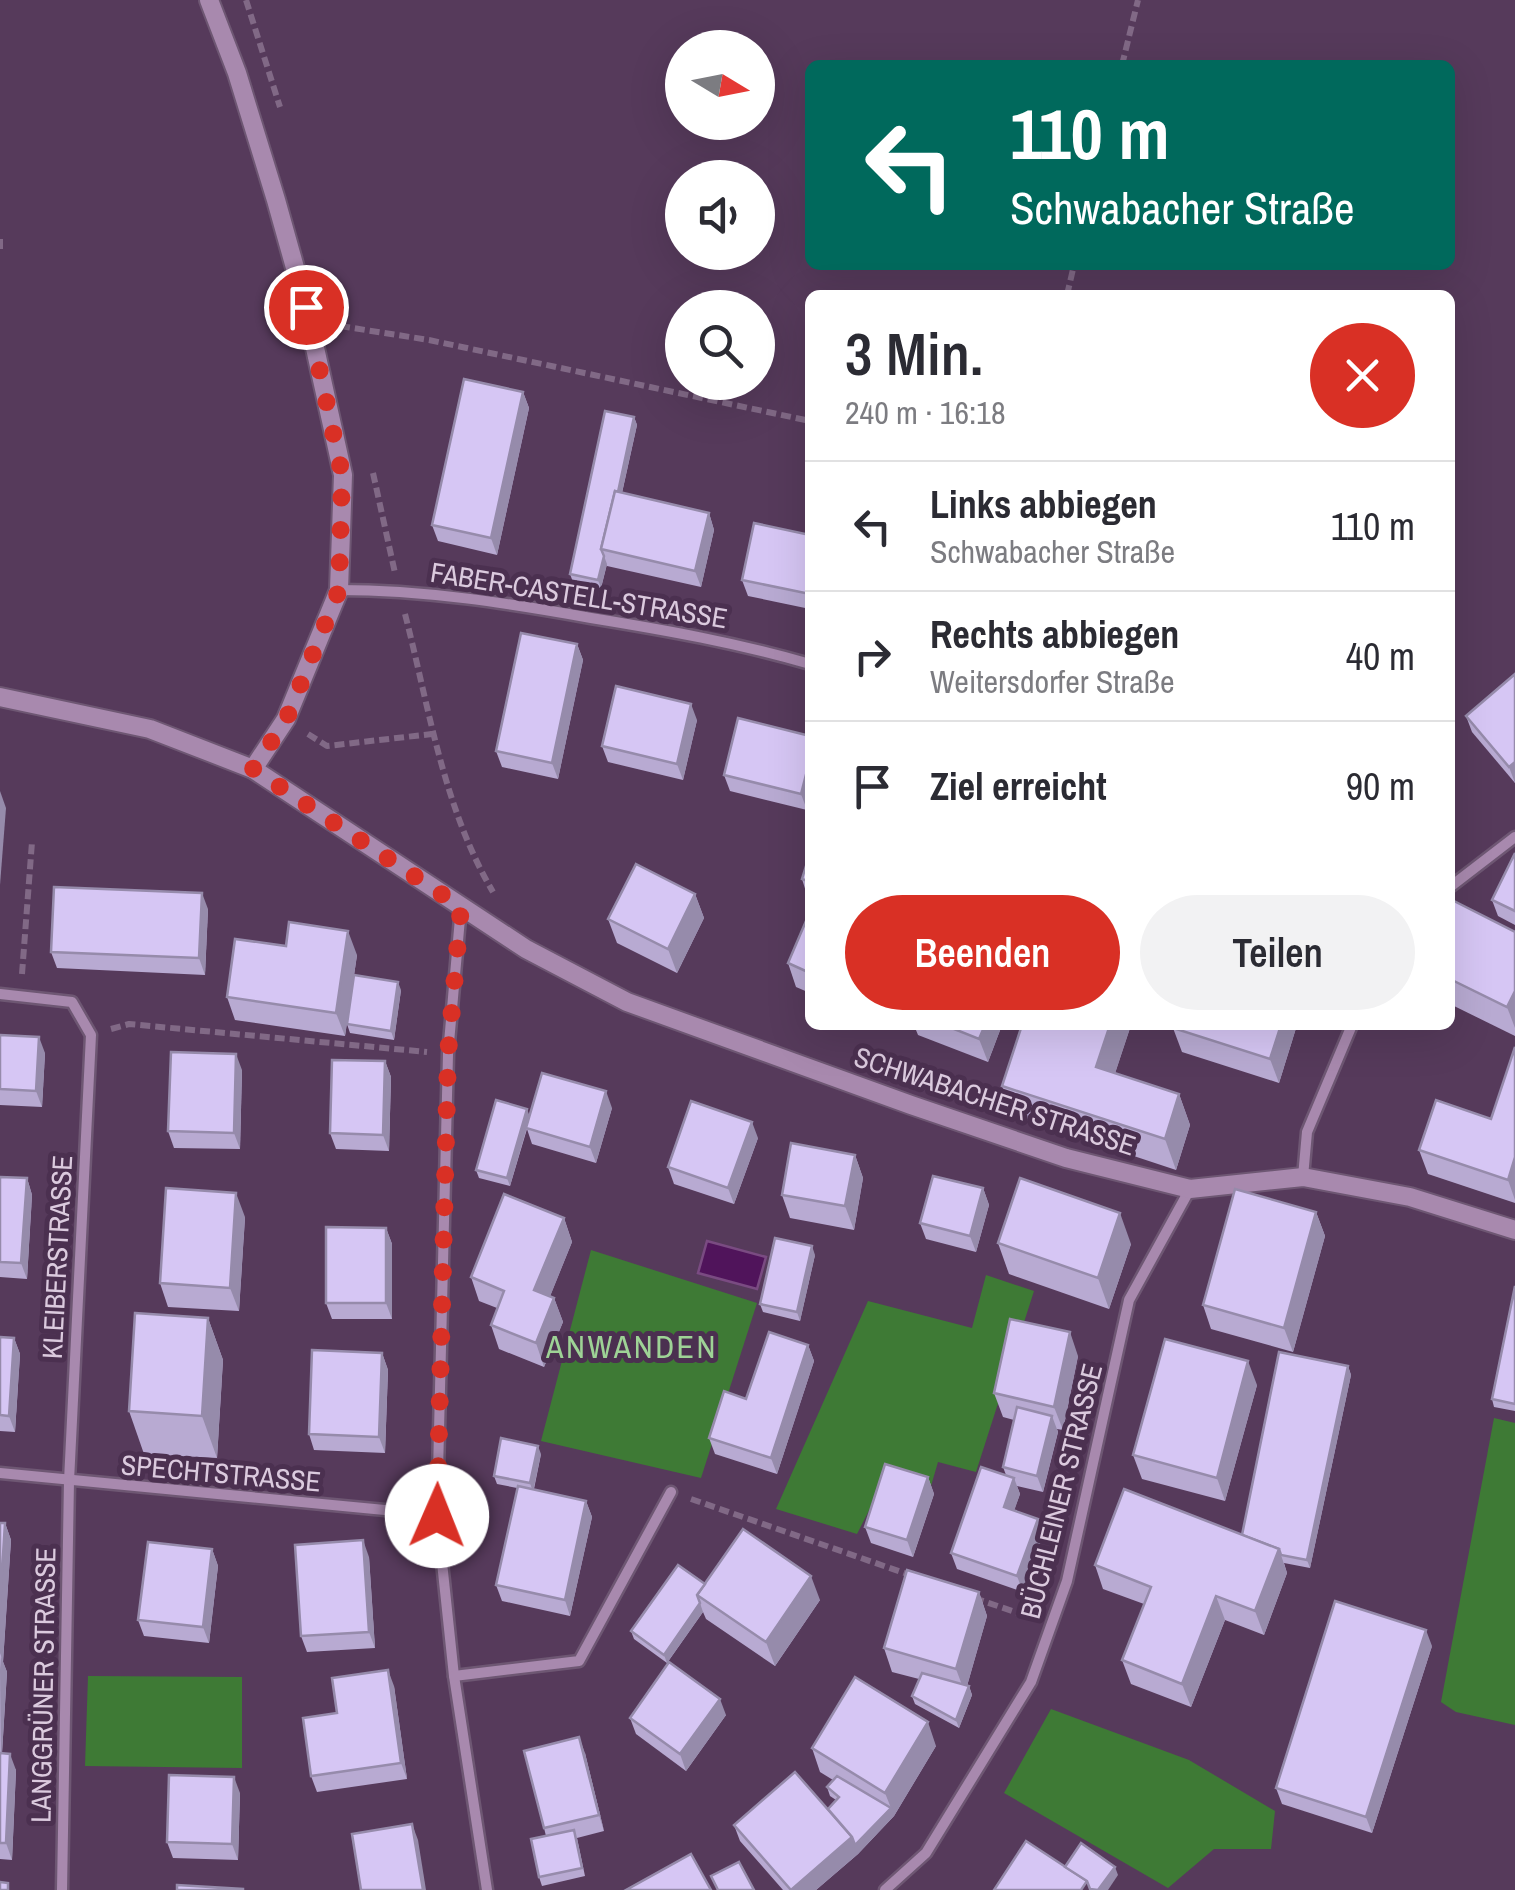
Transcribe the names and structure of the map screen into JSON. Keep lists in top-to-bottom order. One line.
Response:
{"streets":{"street":["FABER-CASTELL-STRASSE","SCHWABACHER STRASSE","KLEIBERSTRASSE","SPECHTSTRASSE","BÜCHLEINER STRASSE","LANGGRÜNER STRASSE"]},"crossings":[["SCHWABACHER STRASSE","BÜCHLEINER STRASSE"],["KLEIBERSTRASSE","SPECHTSTRASSE"],["KLEIBERSTRASSE","LANGGRÜNER STRASSE"],["SPECHTSTRASSE","LANGGRÜNER STRASSE"]],"districts":["ANWANDEN"],"north":"right","page":{"turn":["110 m","Schwabacher Straße"],"heading":["3 Min.","240 m · 16:18"],"list":[{"name":"Links abbiegen","note":"Schwabacher Straße","value":"110 m"},{"name":"Rechts abbiegen","note":"Weitersdorfer Straße","value":"40 m"},{"name":"Ziel erreicht","value":"90 m"}],"buttons":["Beenden","Teilen"]}}
